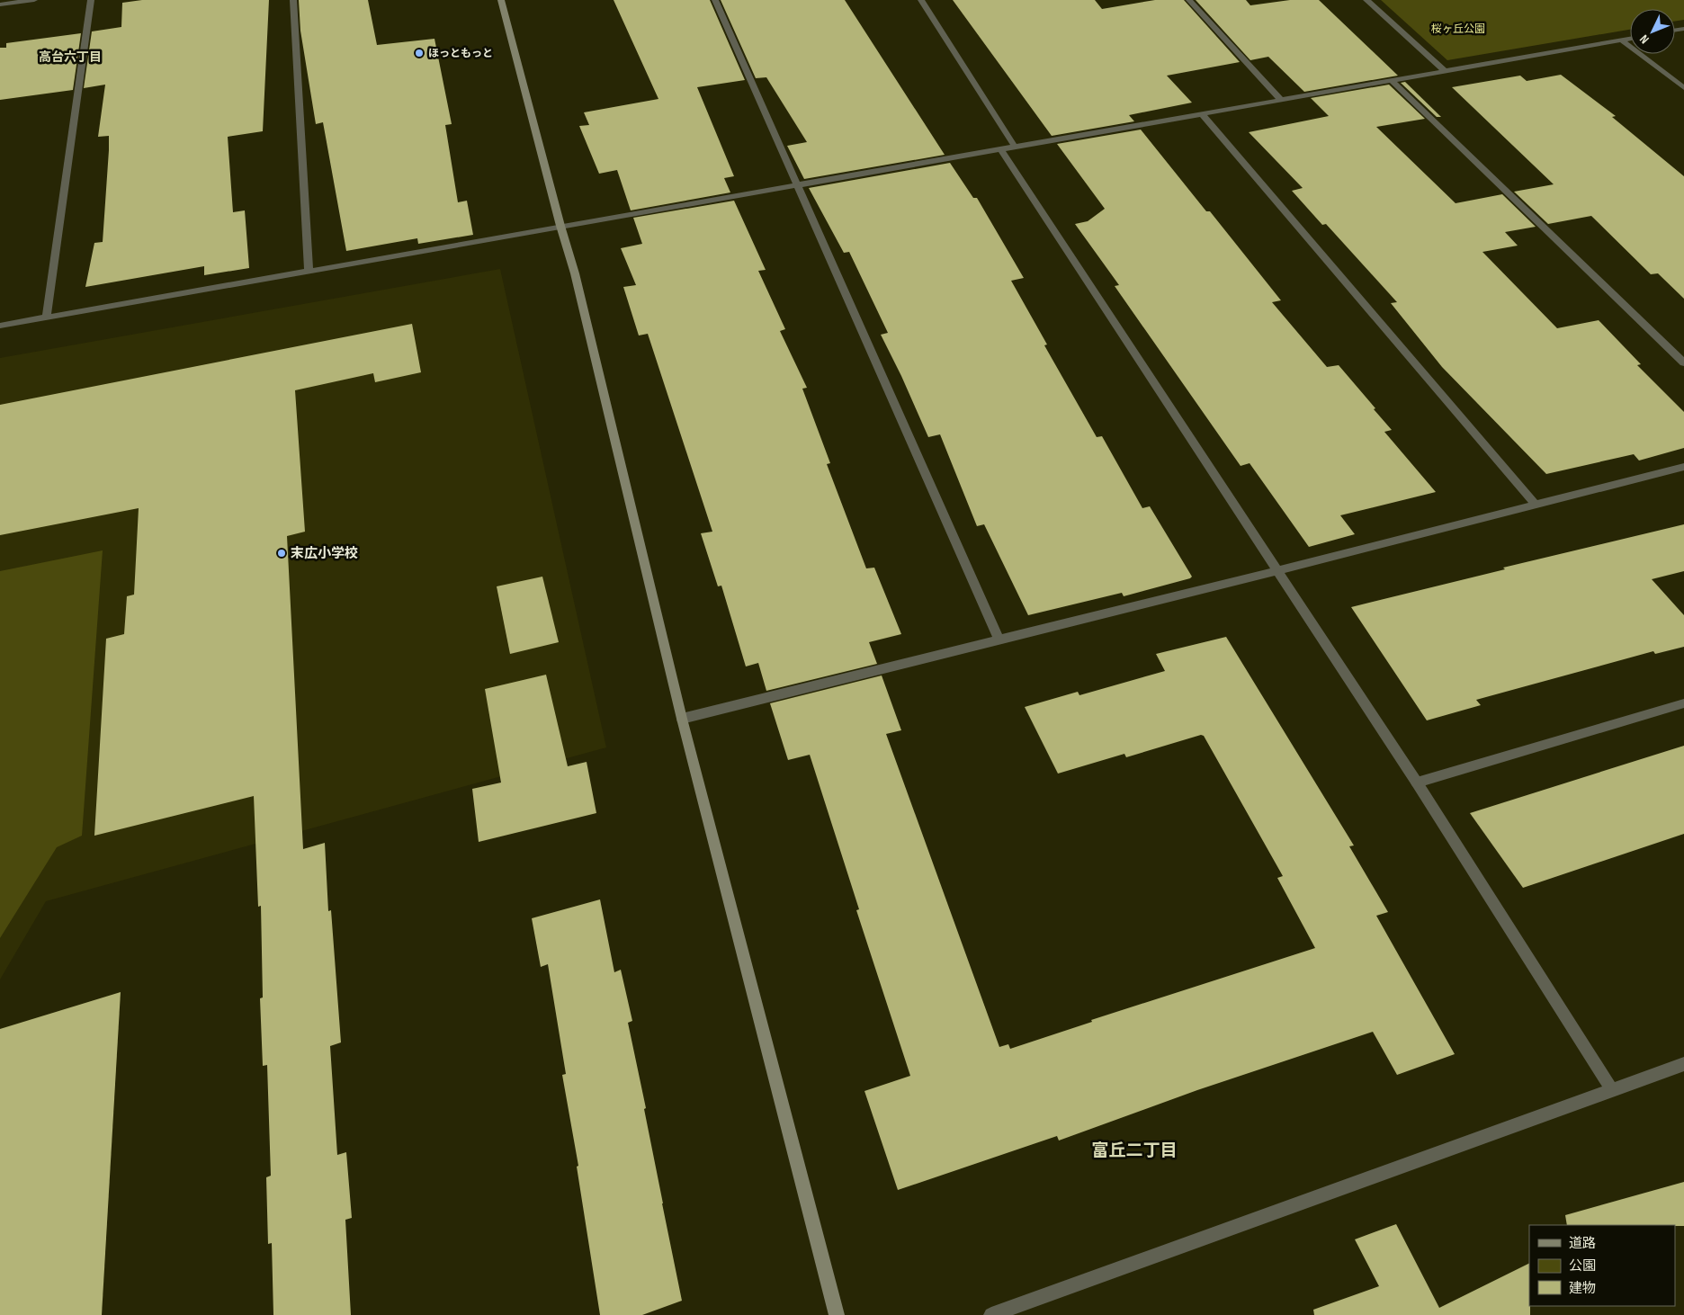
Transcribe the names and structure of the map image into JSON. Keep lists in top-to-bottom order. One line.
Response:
{"districts":["高台六丁目","富丘二丁目"],"parks":["桜ヶ丘公園"],"places":["ほっともっと","末広小学校"],"legend":["道路","公園","建物"],"north":"bottom left"}
